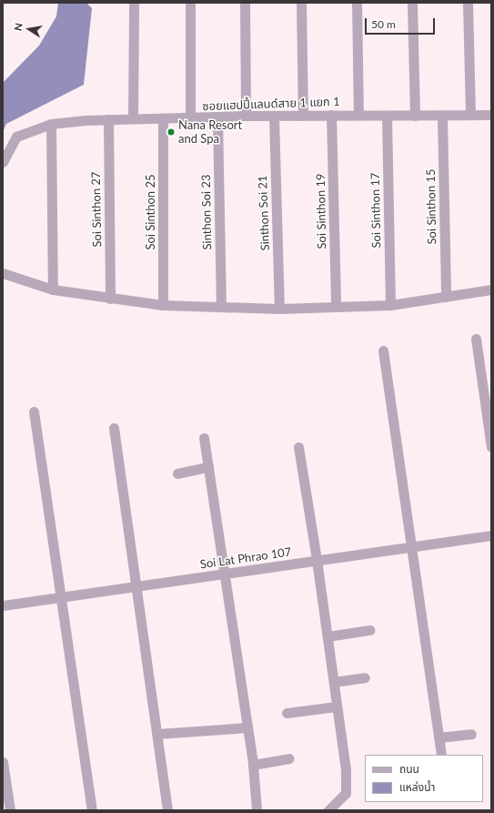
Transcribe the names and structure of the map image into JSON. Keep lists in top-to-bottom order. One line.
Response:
{"streets":{"street":["ซอยแฮปปี้แลนด์สาย 1 แยก 1","Soi Sinthon 15","Soi Sinthon 27","Soi Sinthon 17","Soi Sinthon 19","Soi Sinthon 25","Sinthon Soi 23","Sinthon Soi 21","Soi Lat Phrao 107"]},"crossings":[["ซอยแฮปปี้แลนด์สาย 1 แยก 1","Soi Sinthon 15"],["ซอยแฮปปี้แลนด์สาย 1 แยก 1","Soi Sinthon 27"],["ซอยแฮปปี้แลนด์สาย 1 แยก 1","Soi Sinthon 17"],["ซอยแฮปปี้แลนด์สาย 1 แยก 1","Soi Sinthon 19"],["ซอยแฮปปี้แลนด์สาย 1 แยก 1","Soi Sinthon 25"],["ซอยแฮปปี้แลนด์สาย 1 แยก 1","Sinthon Soi 23"],["ซอยแฮปปี้แลนด์สาย 1 แยก 1","Sinthon Soi 21"]],"places":["Nana Resort and Spa"],"legend":["ถนน","แหล่งน้ำ"],"scale_bar":"50 m","north":"left"}
